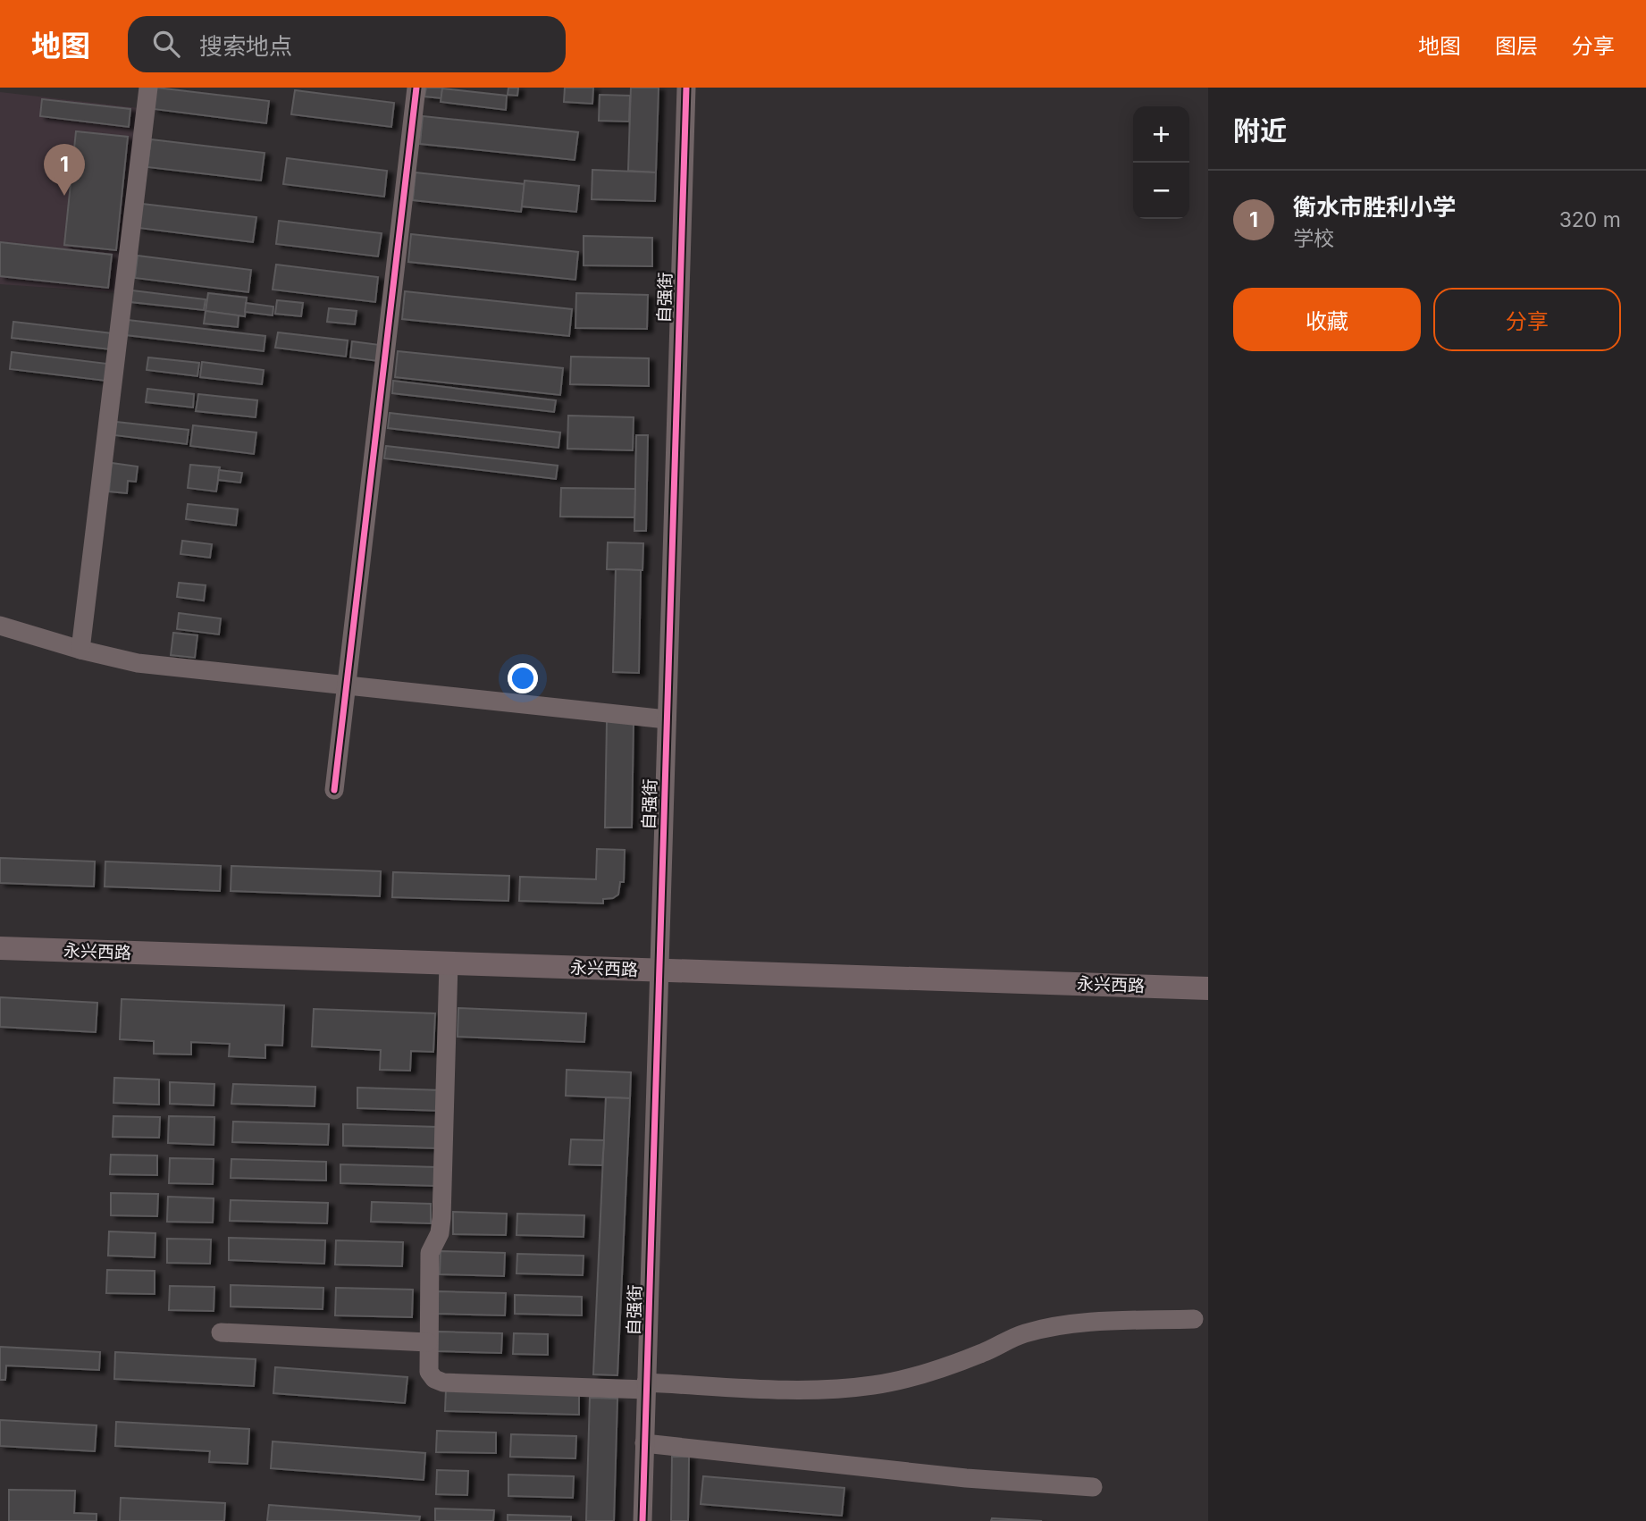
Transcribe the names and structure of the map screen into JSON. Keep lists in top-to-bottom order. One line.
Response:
{"streets":{"main road":["永兴西路"],"street":["自强街"]},"crossings":[["自强街","永兴西路"]],"page":{"header":"地图","search":"搜索地点","nav":["地图","图层","分享"],"heading":"附近","map_buttons":["+","−"],"pins":"1","list":[{"mark":"1","name":"衡水市胜利小学","note":"学校","value":"320 m"}],"buttons":["收藏","分享"]}}
